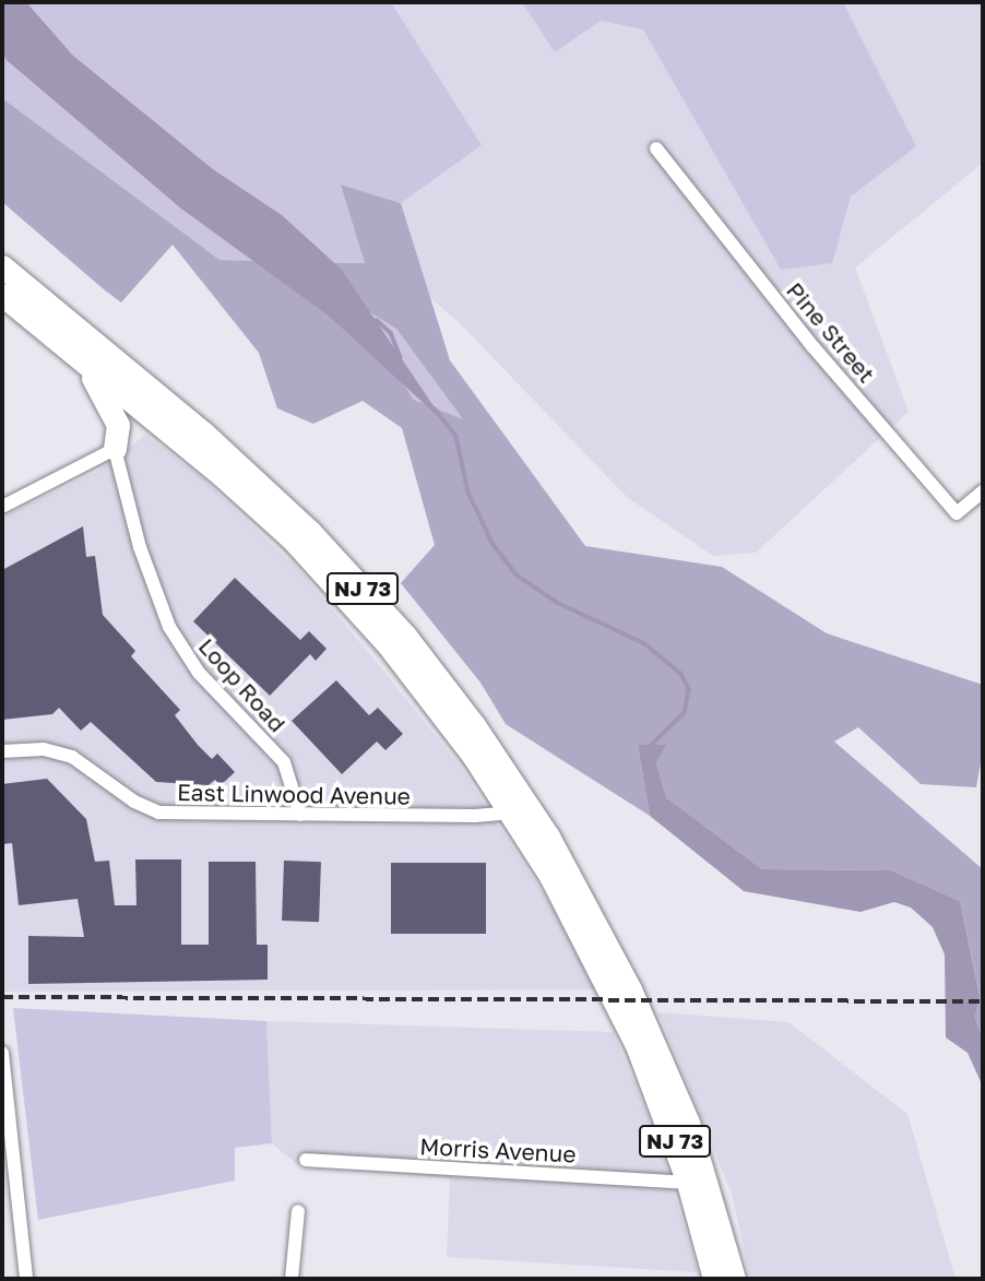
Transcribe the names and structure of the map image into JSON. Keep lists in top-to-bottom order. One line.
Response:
{"streets":{"highway":["NJ 73"],"street":["Pine Street","Loop Road","East Linwood Avenue","Morris Avenue"]},"crossings":[["NJ 73","East Linwood Avenue"],["NJ 73","Morris Avenue"],["Loop Road","East Linwood Avenue"]]}
